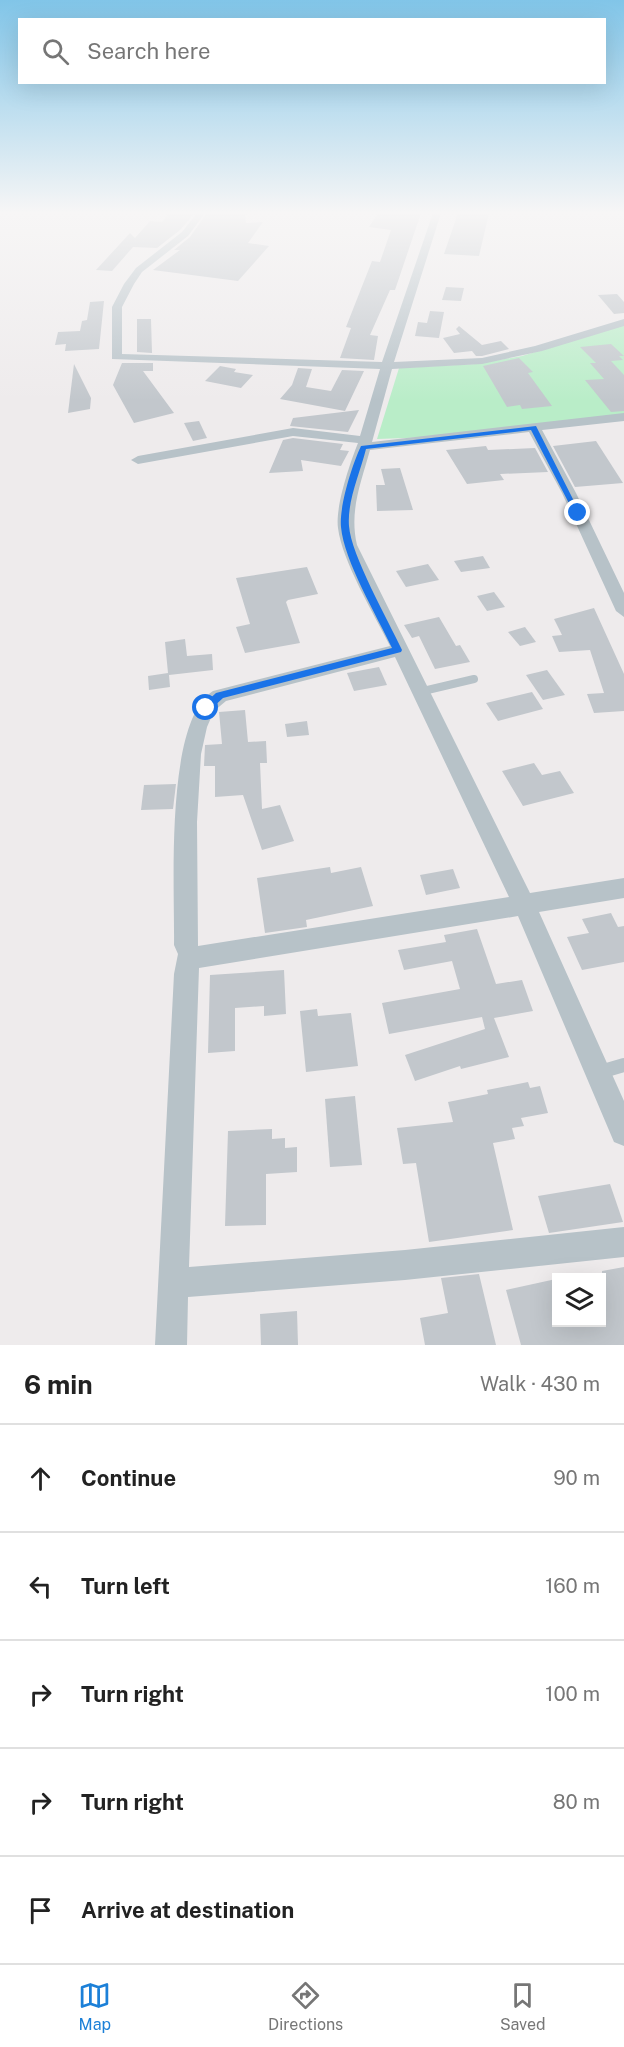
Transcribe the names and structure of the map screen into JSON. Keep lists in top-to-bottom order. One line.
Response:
{"page":{"search":"Search here","heading":["6 min","Walk · 430 m"],"list":[["Continue","90 m"],["Turn left","160 m"],["Turn right","100 m"],["Turn right","80 m"],"Arrive at destination"],"nav":["Map","Directions","Saved"]}}
